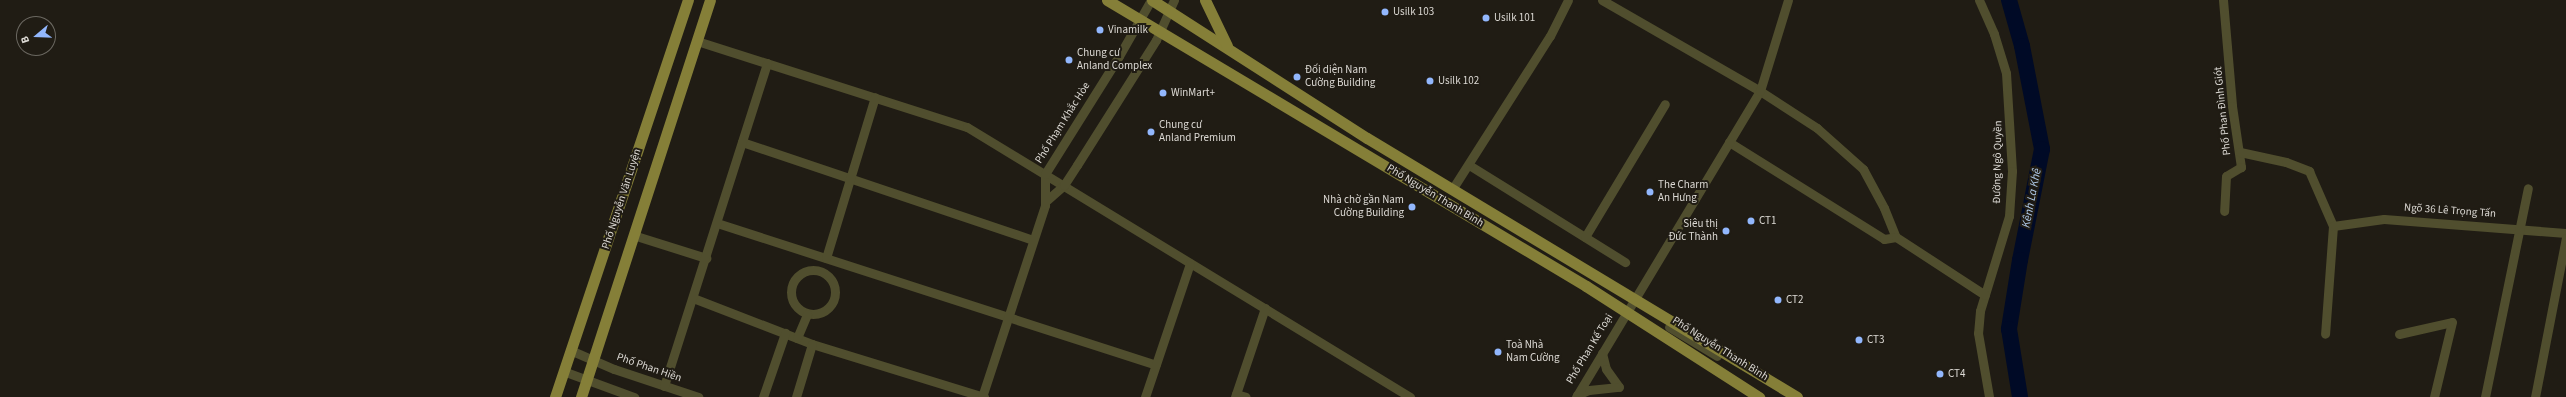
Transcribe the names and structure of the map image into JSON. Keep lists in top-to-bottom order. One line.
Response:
{"streets":{"main road":["Phố Nguyễn Thanh Bình","Phố Nguyễn Văn Luyện"],"street":["Phố Phan Đình Giót","Phố Phạm Khắc Hòe","Đường Ngô Quyền","Ngõ 36 Lê Trọng Tấn","Phố Phan Kế Toại","Phố Phan Hiền"]},"crossings":[["Phố Phạm Khắc Hòe","Phố Nguyễn Thanh Bình"],["Phố Nguyễn Thanh Bình","Phố Phan Kế Toại"],["Phố Nguyễn Văn Luyện","Phố Phan Hiền"]],"water":["Kênh La Khê"],"places":["Usilk 103","Usilk 101","Vinamilk","Chung cư Anland Complex","Đối diện Nam Cường Building","Usilk 102","WinMart+","Chung cư Anland Premium","The Charm An Hưng","Nhà chờ gần Nam Cường Building","CT1","Siêu thị Đức Thành","CT2","CT3","Toà Nhà Nam Cường","CT4"],"north":"left"}
